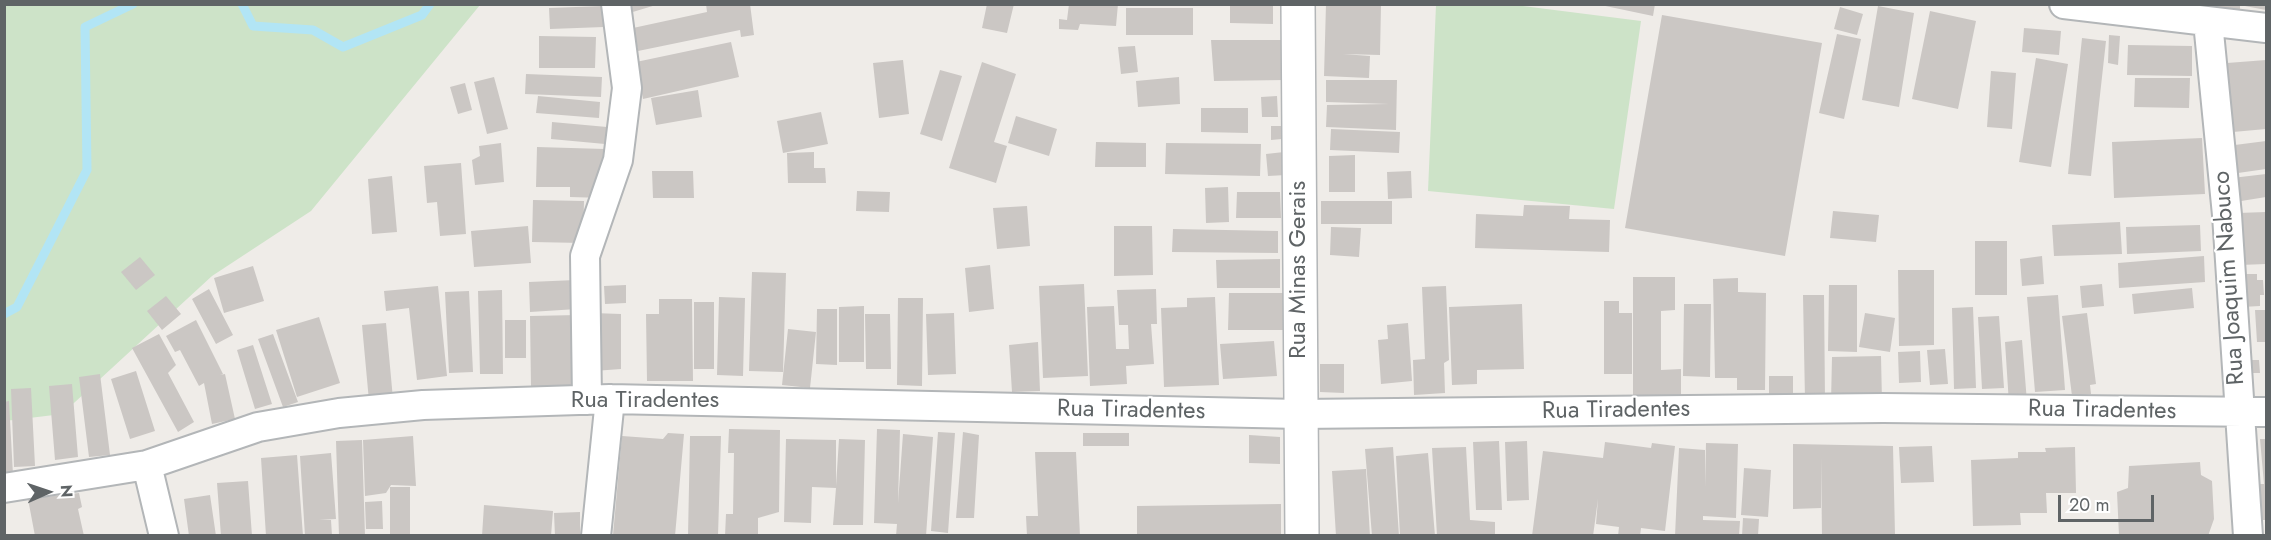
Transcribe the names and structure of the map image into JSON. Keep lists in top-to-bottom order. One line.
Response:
{"streets":{"street":["Rua Minas Gerais","Rua Joaquim Nabuco","Rua Tiradentes"]},"crossings":[["Rua Minas Gerais","Rua Tiradentes"],["Rua Joaquim Nabuco","Rua Tiradentes"]],"scale_bar":"20 m","north":"right"}
